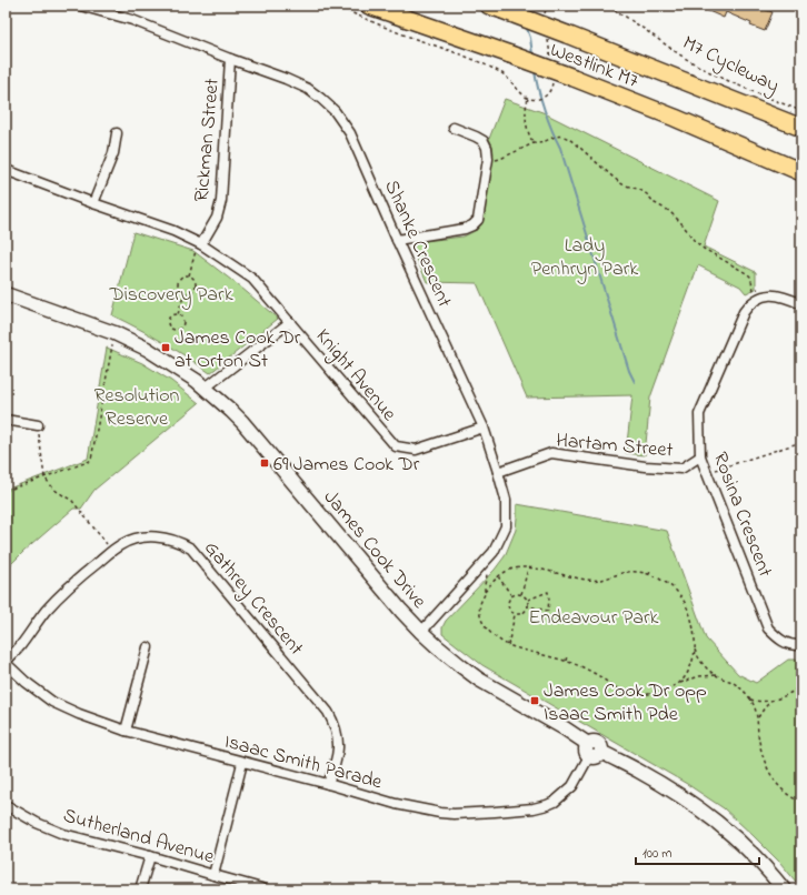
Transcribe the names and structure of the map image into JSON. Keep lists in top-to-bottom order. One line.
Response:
{"streets":{"highway":["Westlink M7"],"street":["Rickman Street","Shanke Crescent","Knight Avenue","Hartam Street","Rosina Crescent","James Cook Drive","Gathrey Crescent","Isaac Smith Parade","Sutherland Avenue"],"path":["M7 Cycleway"]},"crossings":[["Rickman Street","Shanke Crescent"],["Rickman Street","Knight Avenue"],["Shanke Crescent","Knight Avenue"],["Shanke Crescent","Hartam Street"],["Shanke Crescent","James Cook Drive"],["Hartam Street","Rosina Crescent"],["James Cook Drive","Isaac Smith Parade"],["Gathrey Crescent","Isaac Smith Parade"]],"parks":["Lady Penhryn Park","Discovery Park","Resolution Reserve","Endeavour Park"],"places":{"transit":["James Cook Dr at Orton St","69 James Cook Dr","James Cook Dr opp Isaac Smith Pde"]},"scale_bar":"100 m"}
